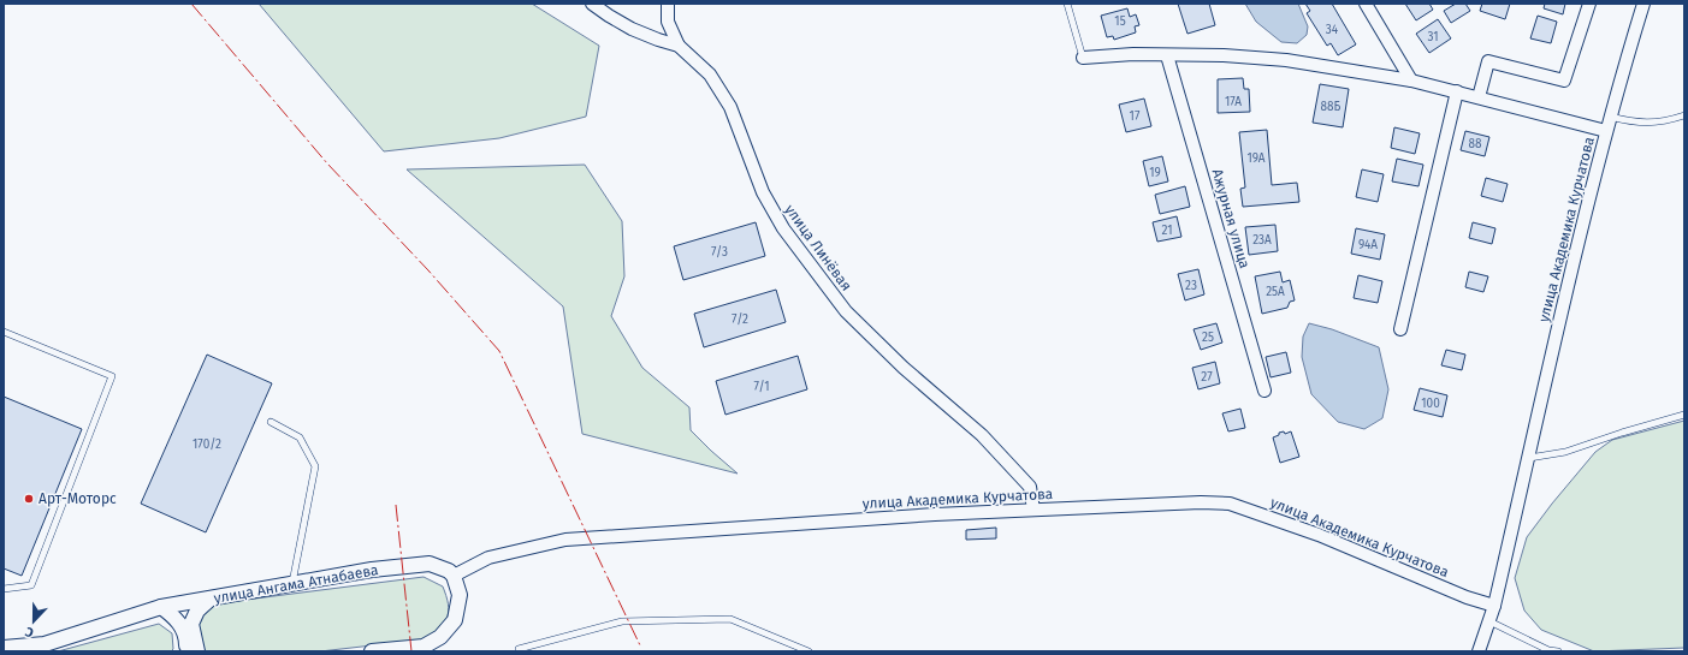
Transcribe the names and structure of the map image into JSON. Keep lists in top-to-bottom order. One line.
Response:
{"streets":{"street":["Ажурная улица","улица Академика Курчатова","улица Линёвая","улица Ангама Атнабаева"]},"crossings":[["улица Академика Курчатова","улица Линёвая"],["улица Академика Курчатова","улица Ангама Атнабаева"]],"places":["Арт-Моторс"],"house_numbers":["15","34","31","17А","88Б","17","88","19А","19","21","23А","94А","7/3","23","25А","7/2","25","27","7/1","100","170/2"],"north":"bottom"}
